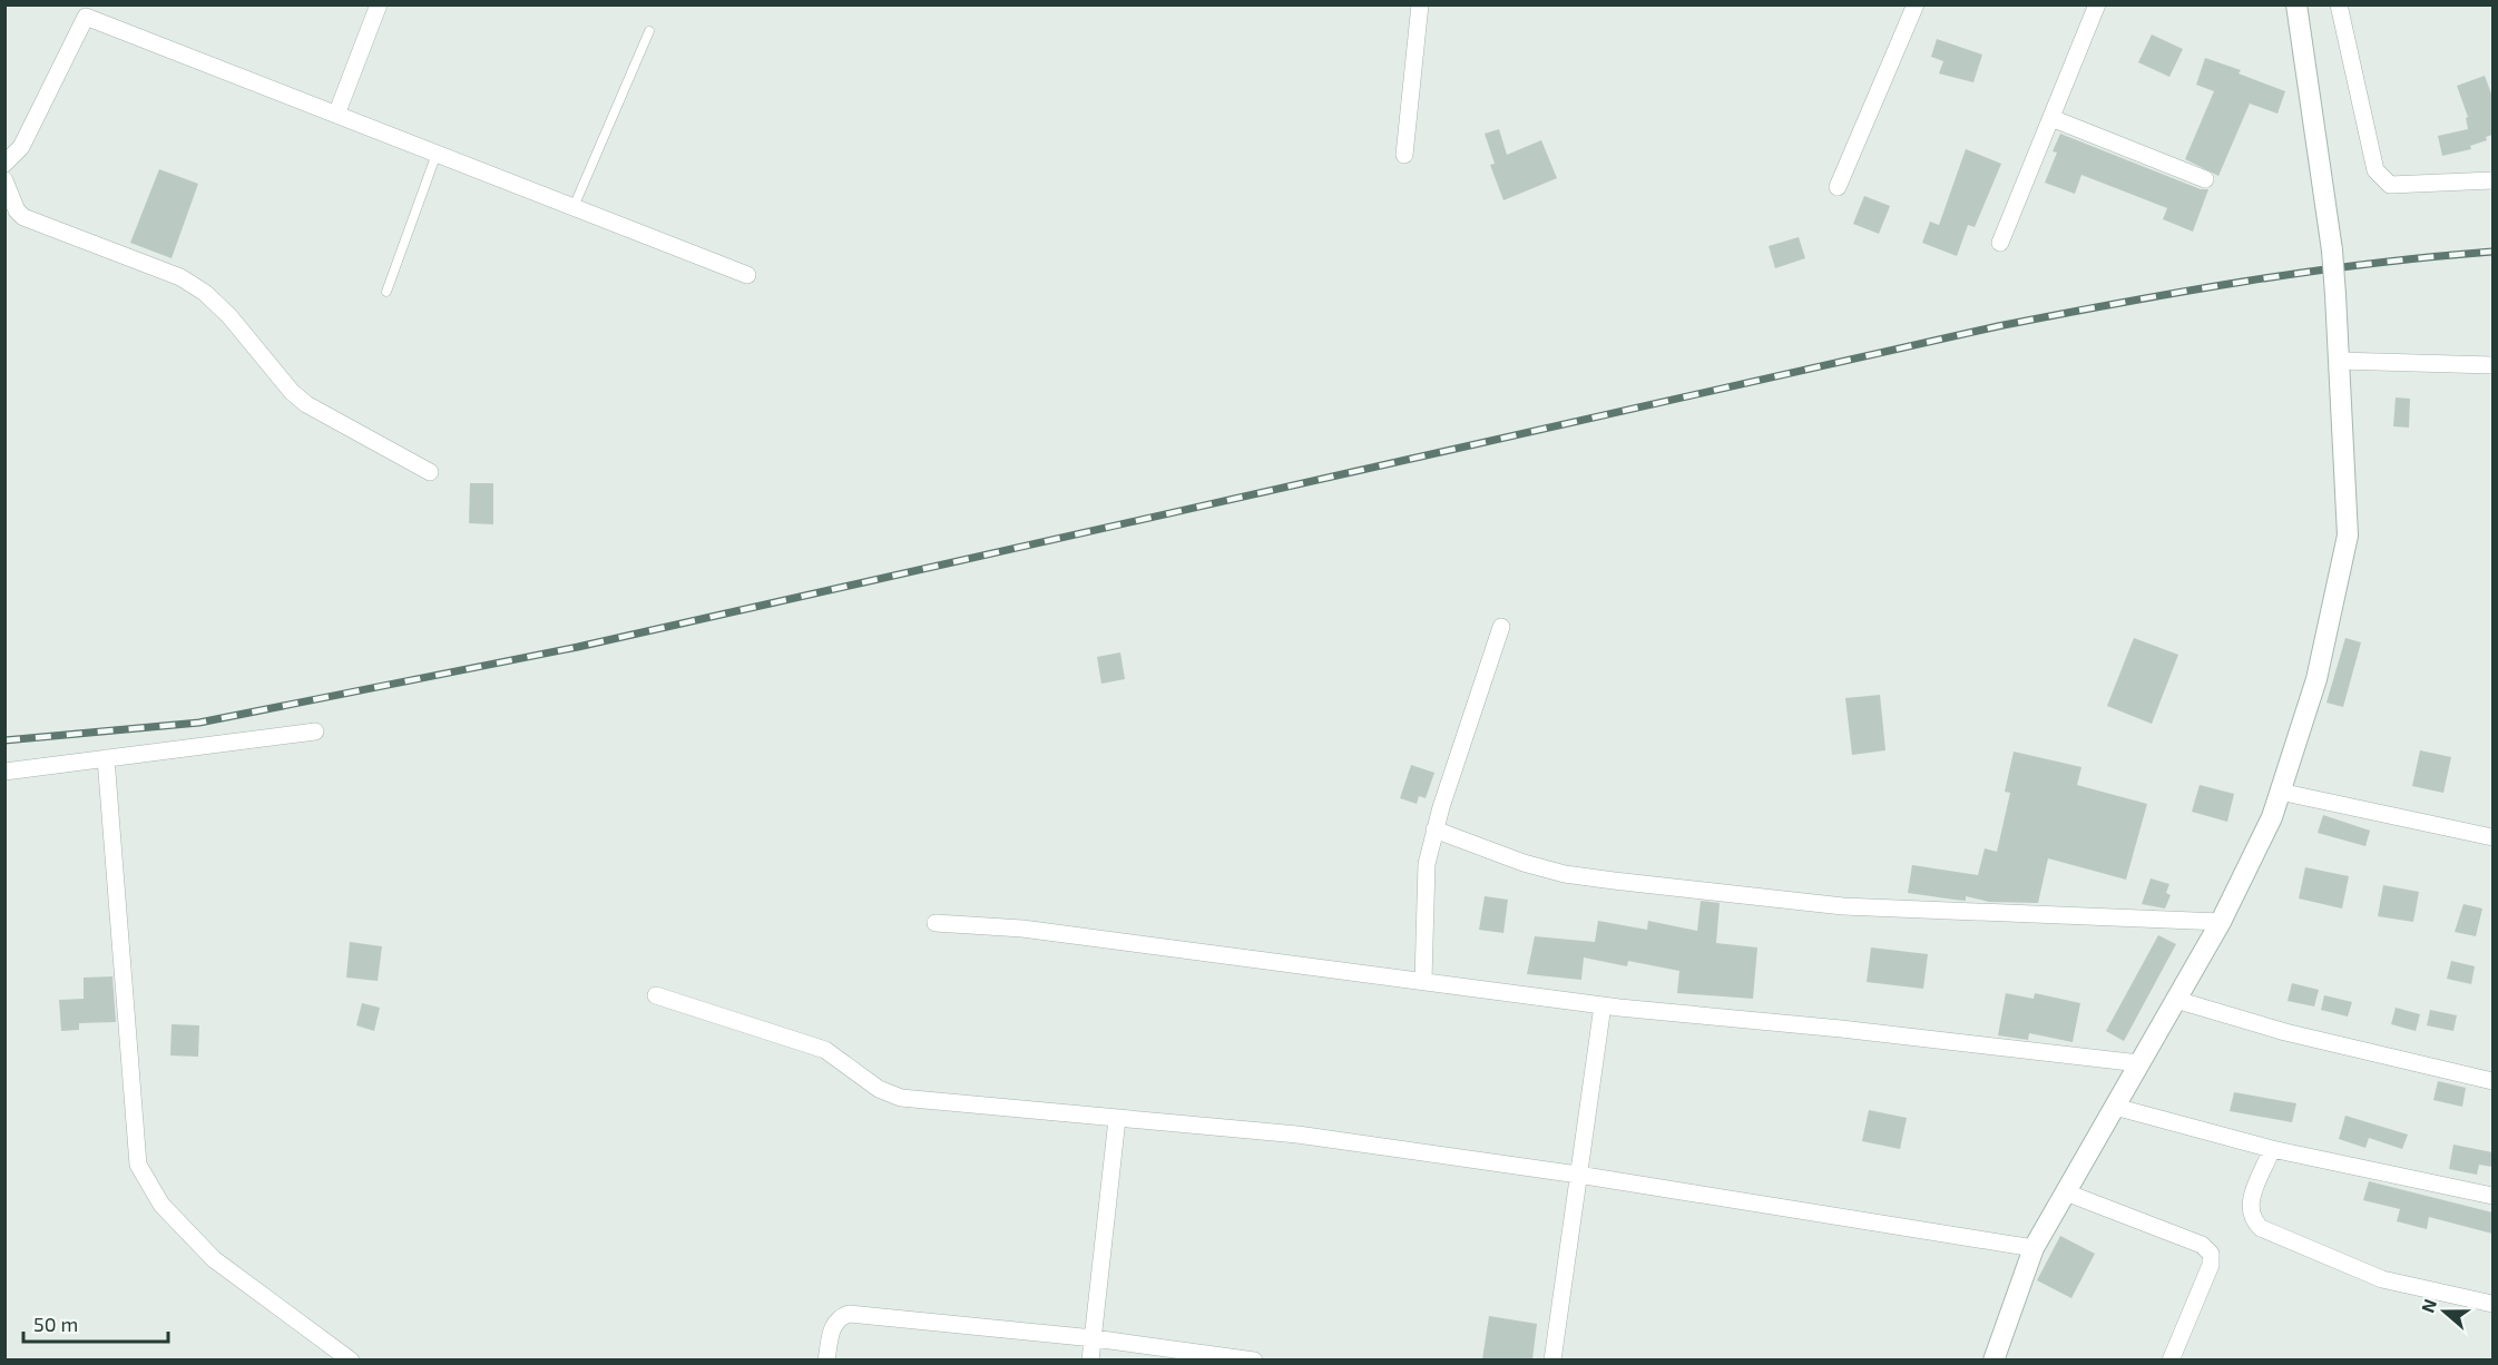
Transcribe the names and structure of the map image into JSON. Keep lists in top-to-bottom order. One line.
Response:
{"scale_bar":"50 m","north":"left"}
